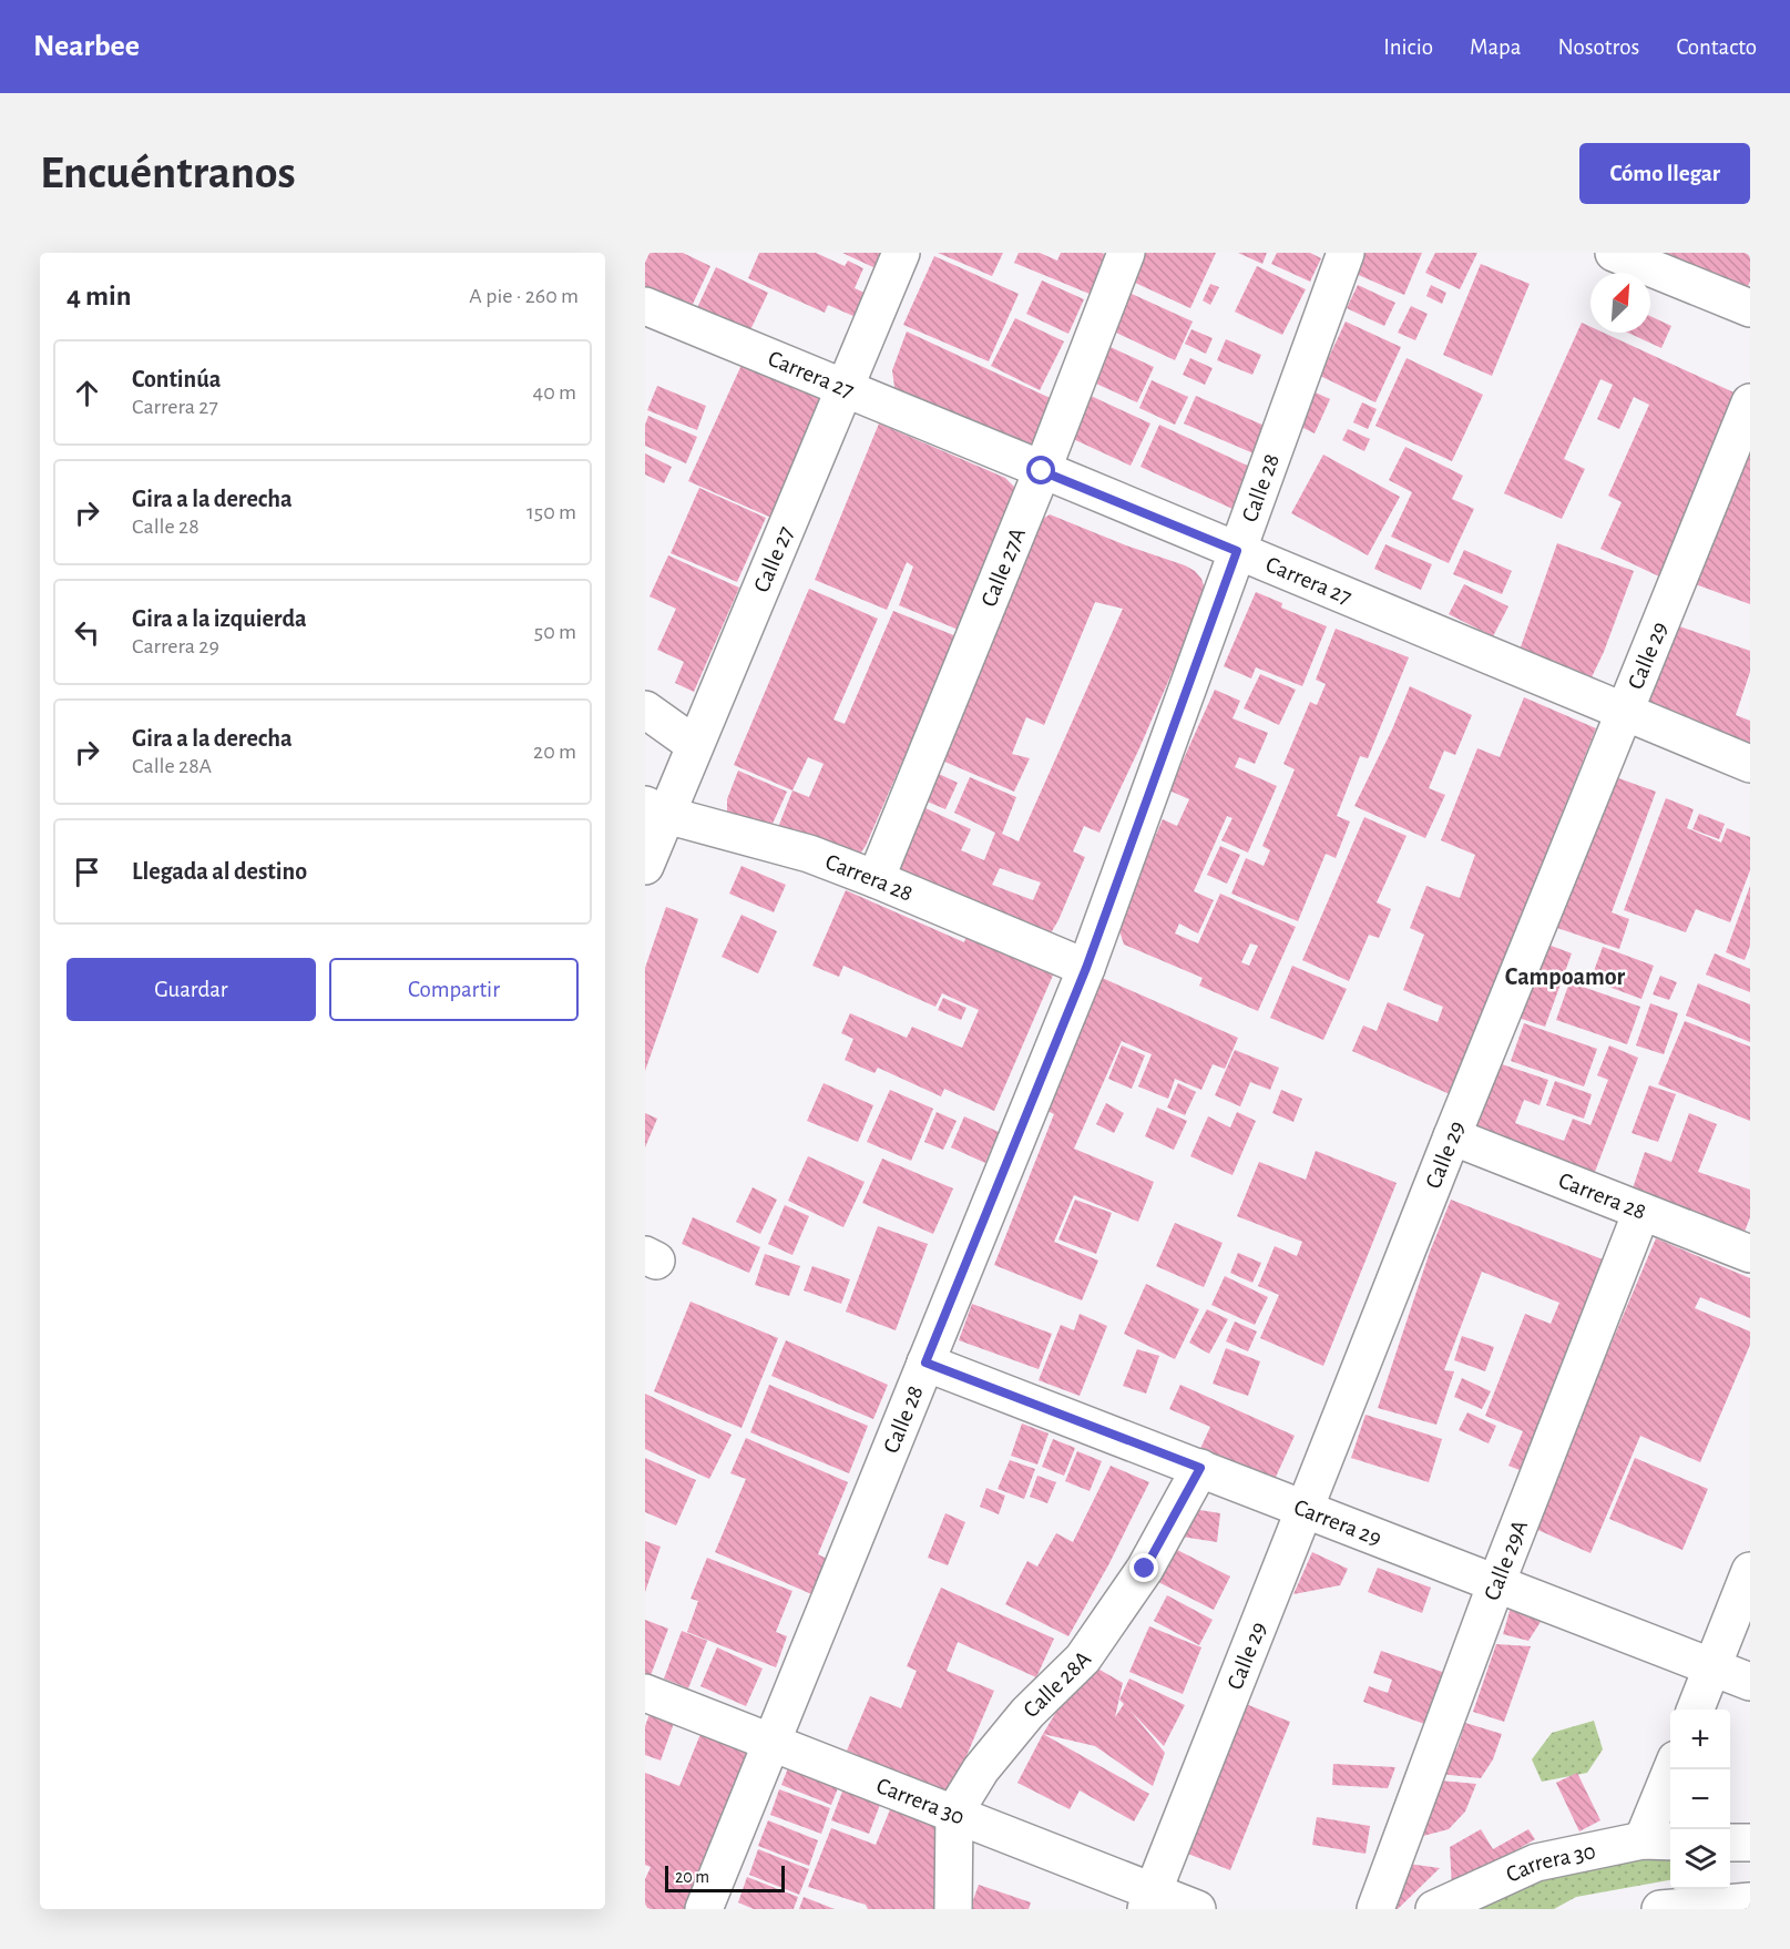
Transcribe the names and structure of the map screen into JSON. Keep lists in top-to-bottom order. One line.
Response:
{"streets":{"street":["Carrera 27","Calle 28","Calle 27","Calle 27A","Calle 29","Carrera 28","Carrera 29","Calle 29A","Calle 28A","Carrera 30"]},"crossings":[["Carrera 27","Calle 28"],["Carrera 27","Calle 27"],["Carrera 27","Calle 27A"],["Carrera 27","Calle 29"],["Calle 28","Carrera 28"],["Calle 28","Carrera 29"],["Calle 28","Carrera 30"],["Calle 27","Carrera 28"],["Calle 27A","Carrera 28"],["Calle 29","Carrera 28"],["Calle 29","Carrera 29"],["Calle 29","Carrera 30"],["Carrera 28","Calle 29A"],["Carrera 29","Calle 29A"],["Carrera 29","Calle 28A"],["Calle 28A","Carrera 30"]],"districts":["Campoamor"],"scale_bar":"20 m","north":"top right","page":{"header":"Nearbee","nav":["Inicio","Mapa","Nosotros","Contacto"],"buttons":["Cómo llegar",["Guardar","Compartir"]],"title":"Encuéntranos","heading":["4 min","A pie · 260 m"],"list":[["Continúa","Carrera 27","40 m"],["Gira a la derecha","Calle 28","150 m"],["Gira a la izquierda","Carrera 29","50 m"],["Gira a la derecha","Calle 28A","20 m"],"Llegada al destino"],"map_buttons":["+","−"],"scale":"20 m"}}
